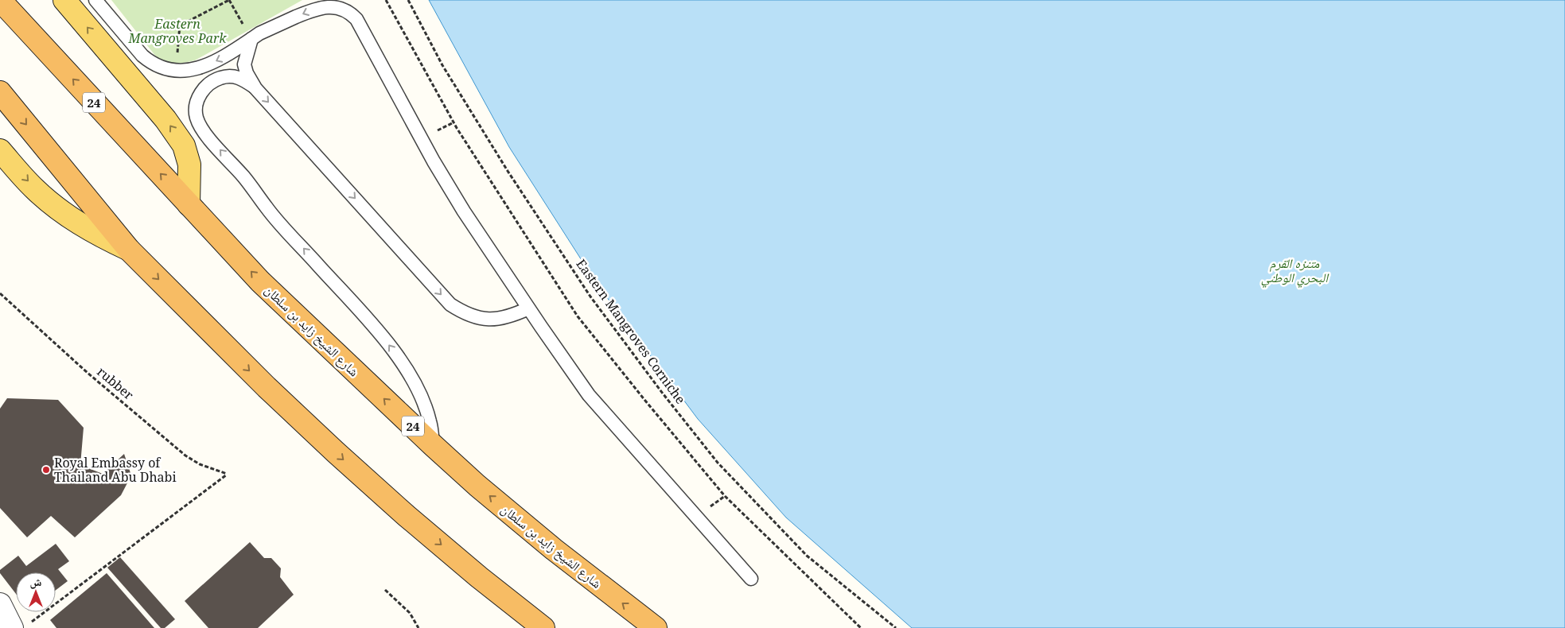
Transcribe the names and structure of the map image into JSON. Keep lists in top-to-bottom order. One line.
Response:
{"streets":{"highway":["24","شارع الشيخ زايد بن سلطان"],"path":["Eastern Mangroves Corniche","rubber"]},"parks":["Eastern Mangroves Park","متنزه القرم البحري الوطني"],"places":["Royal Embassy of Thailand Abu Dhabi"],"north":"top"}
